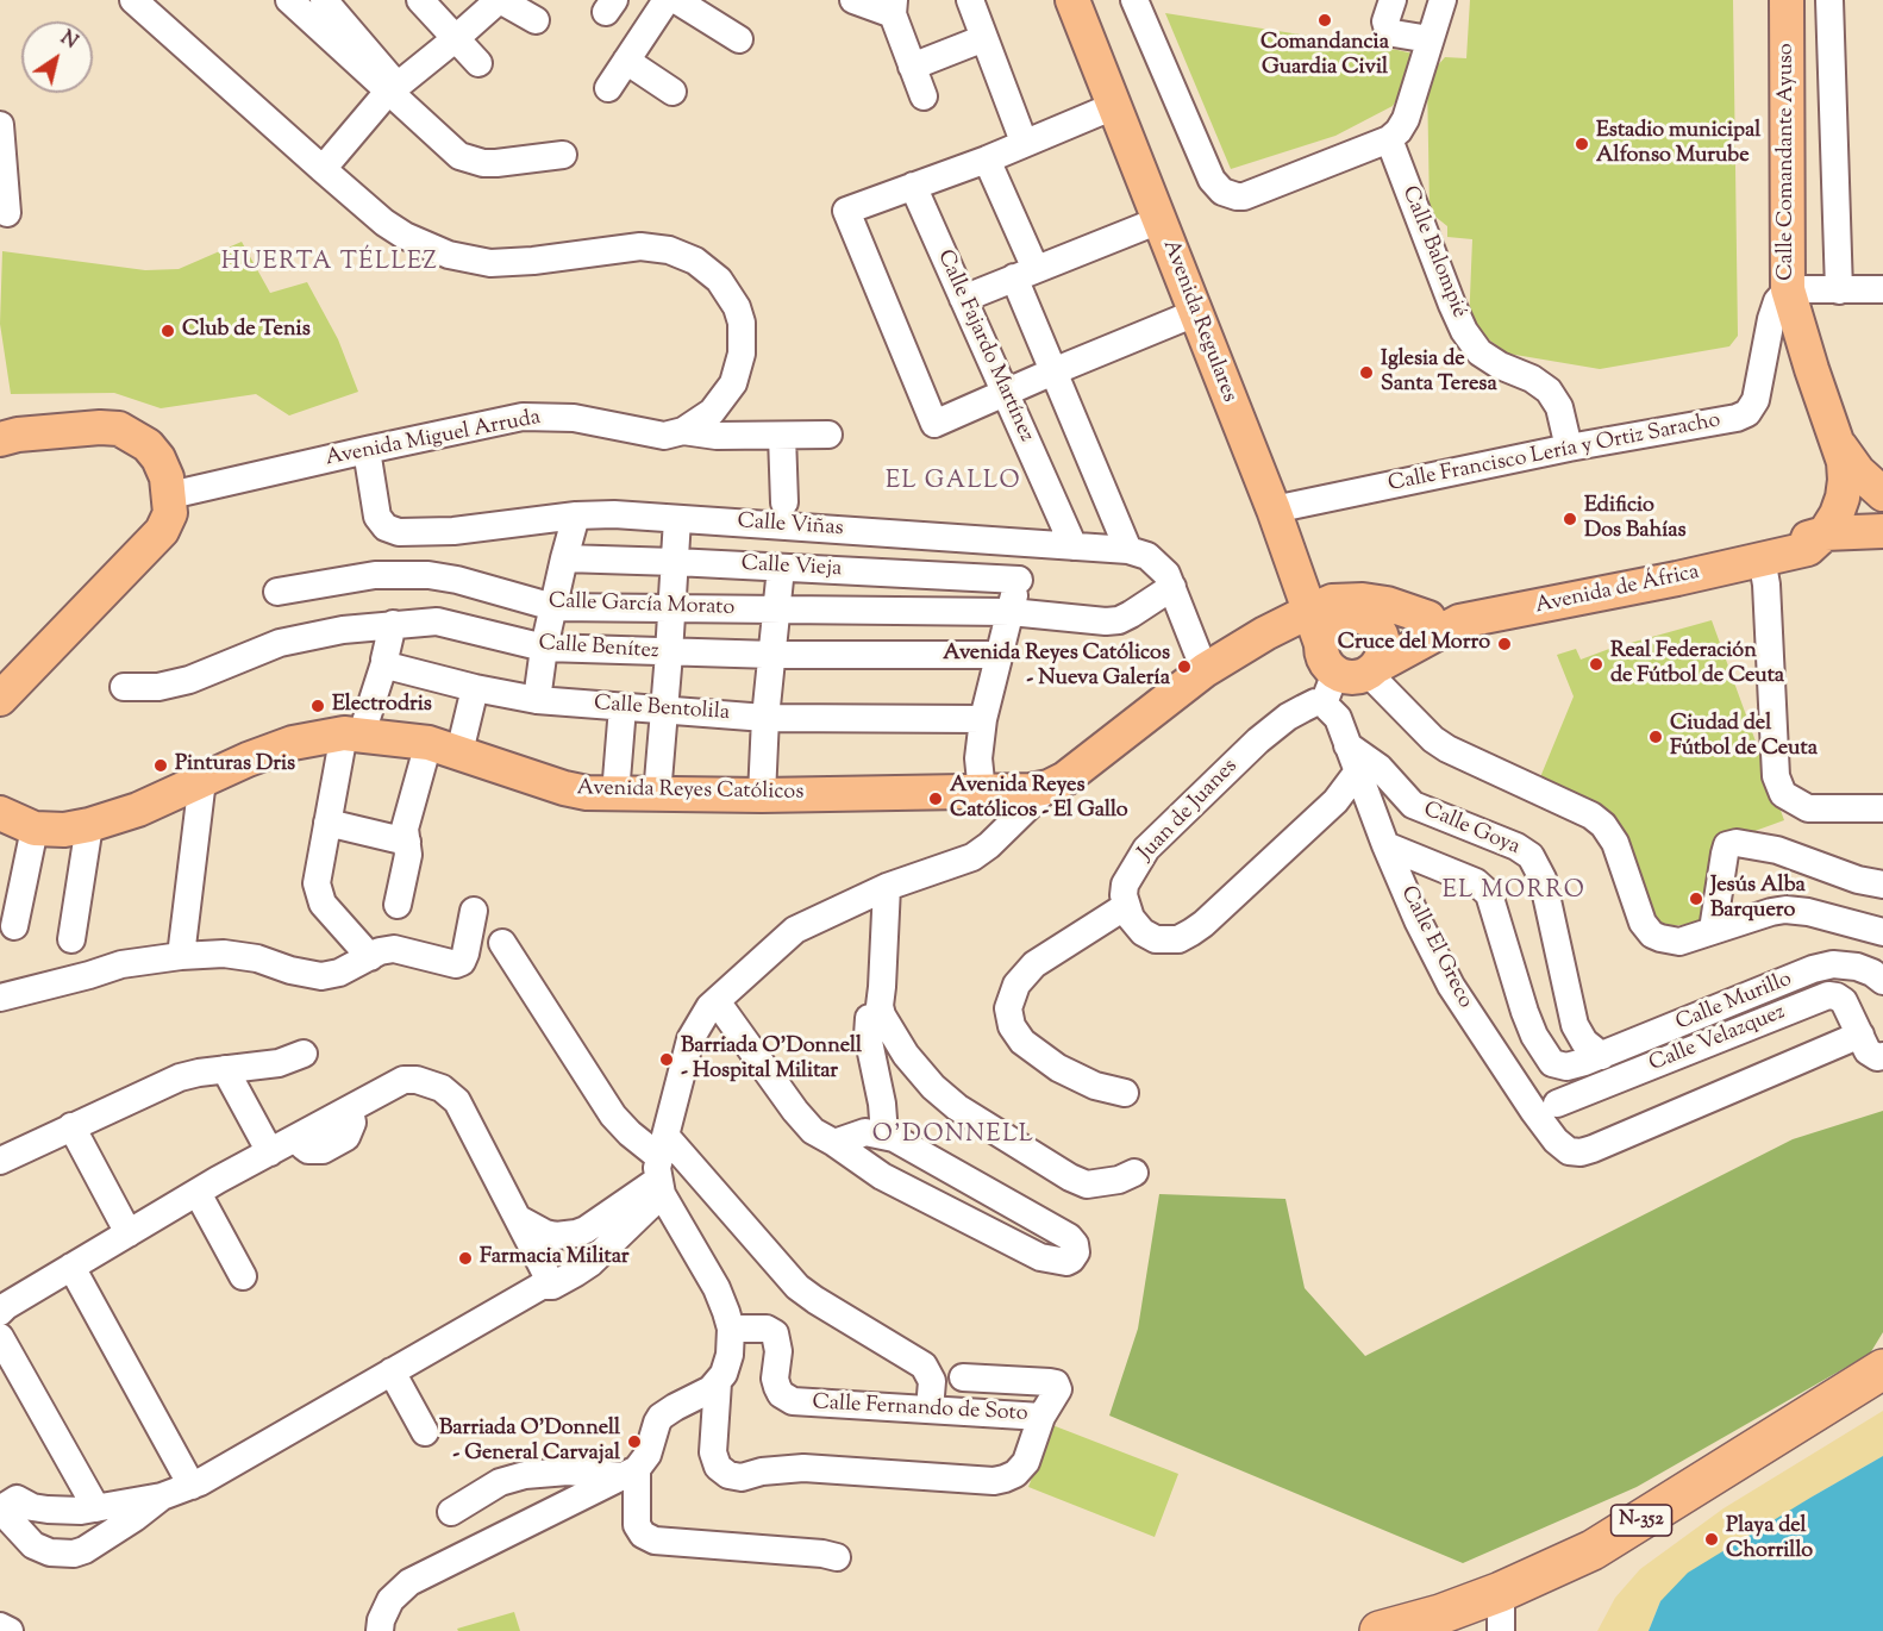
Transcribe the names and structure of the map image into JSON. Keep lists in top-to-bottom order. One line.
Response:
{"streets":{"highway":["N-352"],"main road":["Calle Comandante Ayuso","Avenida Regulares","Avenida de África","Avenida Reyes Católicos"],"street":["Calle Balompié","Calle Fajardo Martínez","Avenida Miguel Arruda","Calle Francisco Lería y Ortiz Saracho","Calle Viñas","Calle Vieja","Calle García Morato","Calle Benítez","Calle Bentolila","Juan de Juanes","Calle Goya","Calle El Greco","Calle Murillo","Calle Velazquez","Calle Fernando de Soto"]},"crossings":[["Calle Comandante Ayuso","Calle Francisco Lería y Ortiz Saracho"],["Calle Comandante Ayuso","Avenida de África"],["Calle Balompié","Calle Francisco Lería y Ortiz Saracho"],["Avenida Regulares","Calle Francisco Lería y Ortiz Saracho"],["Avenida Regulares","Avenida de África"],["Avenida Regulares","Avenida Reyes Católicos"],["Avenida Regulares","Juan de Juanes"],["Avenida Regulares","Calle El Greco"],["Calle Fajardo Martínez","Calle Viñas"],["Avenida Miguel Arruda","Calle Viñas"],["Calle Viñas","Calle García Morato"],["Calle Viñas","Avenida Reyes Católicos"],["Avenida de África","Avenida Reyes Católicos"],["Juan de Juanes","Calle El Greco"],["Calle Goya","Calle El Greco"],["Calle Goya","Calle Murillo"],["Calle El Greco","Calle Velazquez"]],"districts":["HUERTA TÉLLEZ","EL GALLO","EL MORRO","O'DONNELL"],"places":["Comandancia Guardia Civil","Estadio municipal Alfonso Murube","Club de Tenis","Iglesia de Santa Teresa","Edificio Dos Bahías","Cruce del Morro","Real Federación de Fútbol de Ceuta","Avenida Reyes Católicos - Nueva Galería","Electrodris","Ciudad del Fútbol de Ceuta","Pinturas Dris","Avenida Reyes Católicos - El Gallo","Jesús Alba Barquero","Barriada O'Donnell - Hospital Militar","Farmacia Militar","Barriada O'Donnell - General Carvajal","Playa del Chorrillo"],"north":"top right"}
